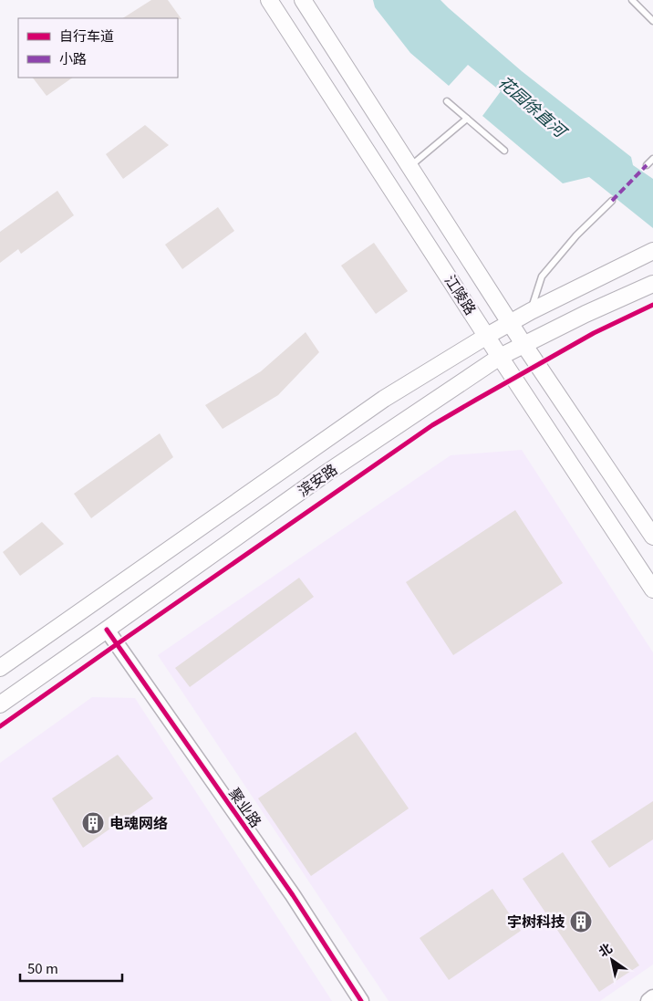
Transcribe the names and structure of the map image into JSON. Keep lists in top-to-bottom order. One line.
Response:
{"streets":{"main road":["江陵路","滨安路"],"street":["聚业路"]},"crossings":[["江陵路","滨安路"],["滨安路","聚业路"]],"water":["花园徐直河"],"places":{"building":["电魂网络","宇树科技"]},"legend":["自行车道","小路"],"scale_bar":"50 m","north":"top left"}
